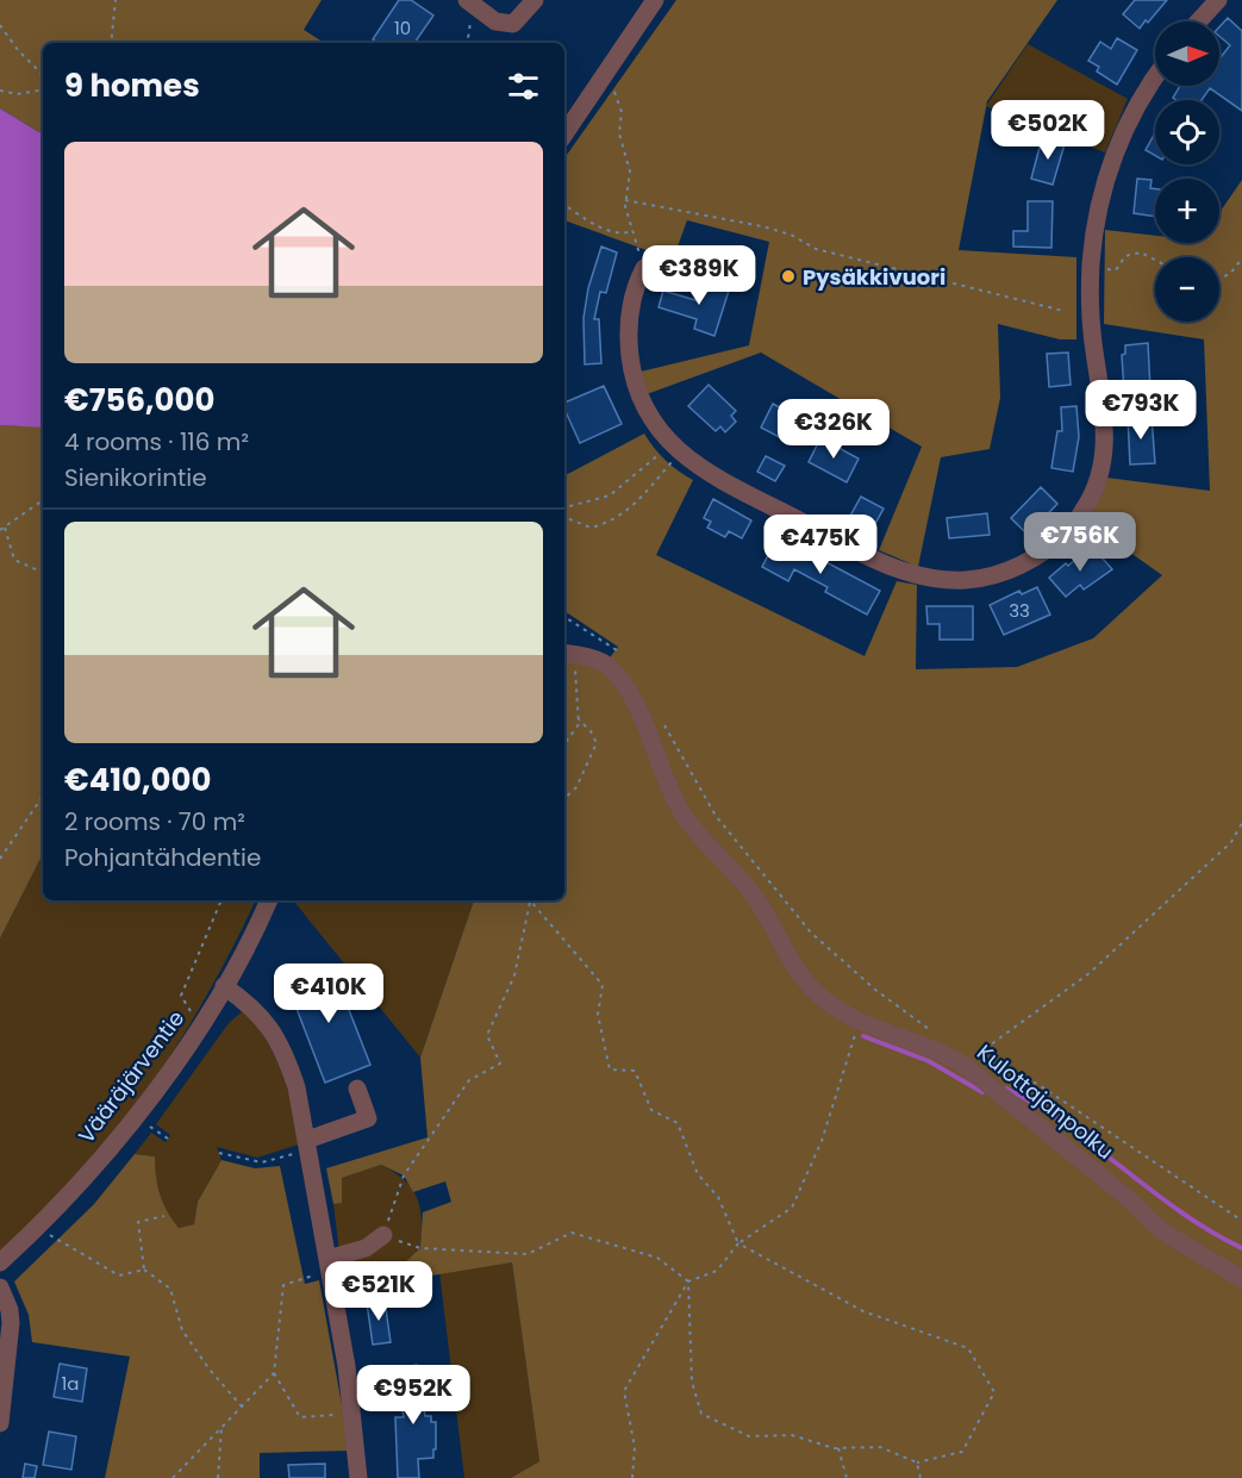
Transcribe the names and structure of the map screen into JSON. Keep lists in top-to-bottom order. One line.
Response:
{"streets":{"street":["Vääräjärventie","Kulottajanpolku"]},"places":["Pysäkkivuori"],"house_numbers":["10","33","1a"],"north":"right","page":{"map_buttons":["+","−"],"heading":"9 homes","price":["€502K","€389K","€793K","€326K","€756K","€475K","€410K","€521K","€952K"],"list":[{"name":"€756,000","note":"4 rooms · 116 m² · Sienikorintie"},{"name":"€410,000","note":"2 rooms · 70 m² · Pohjantähdentie"}]}}
